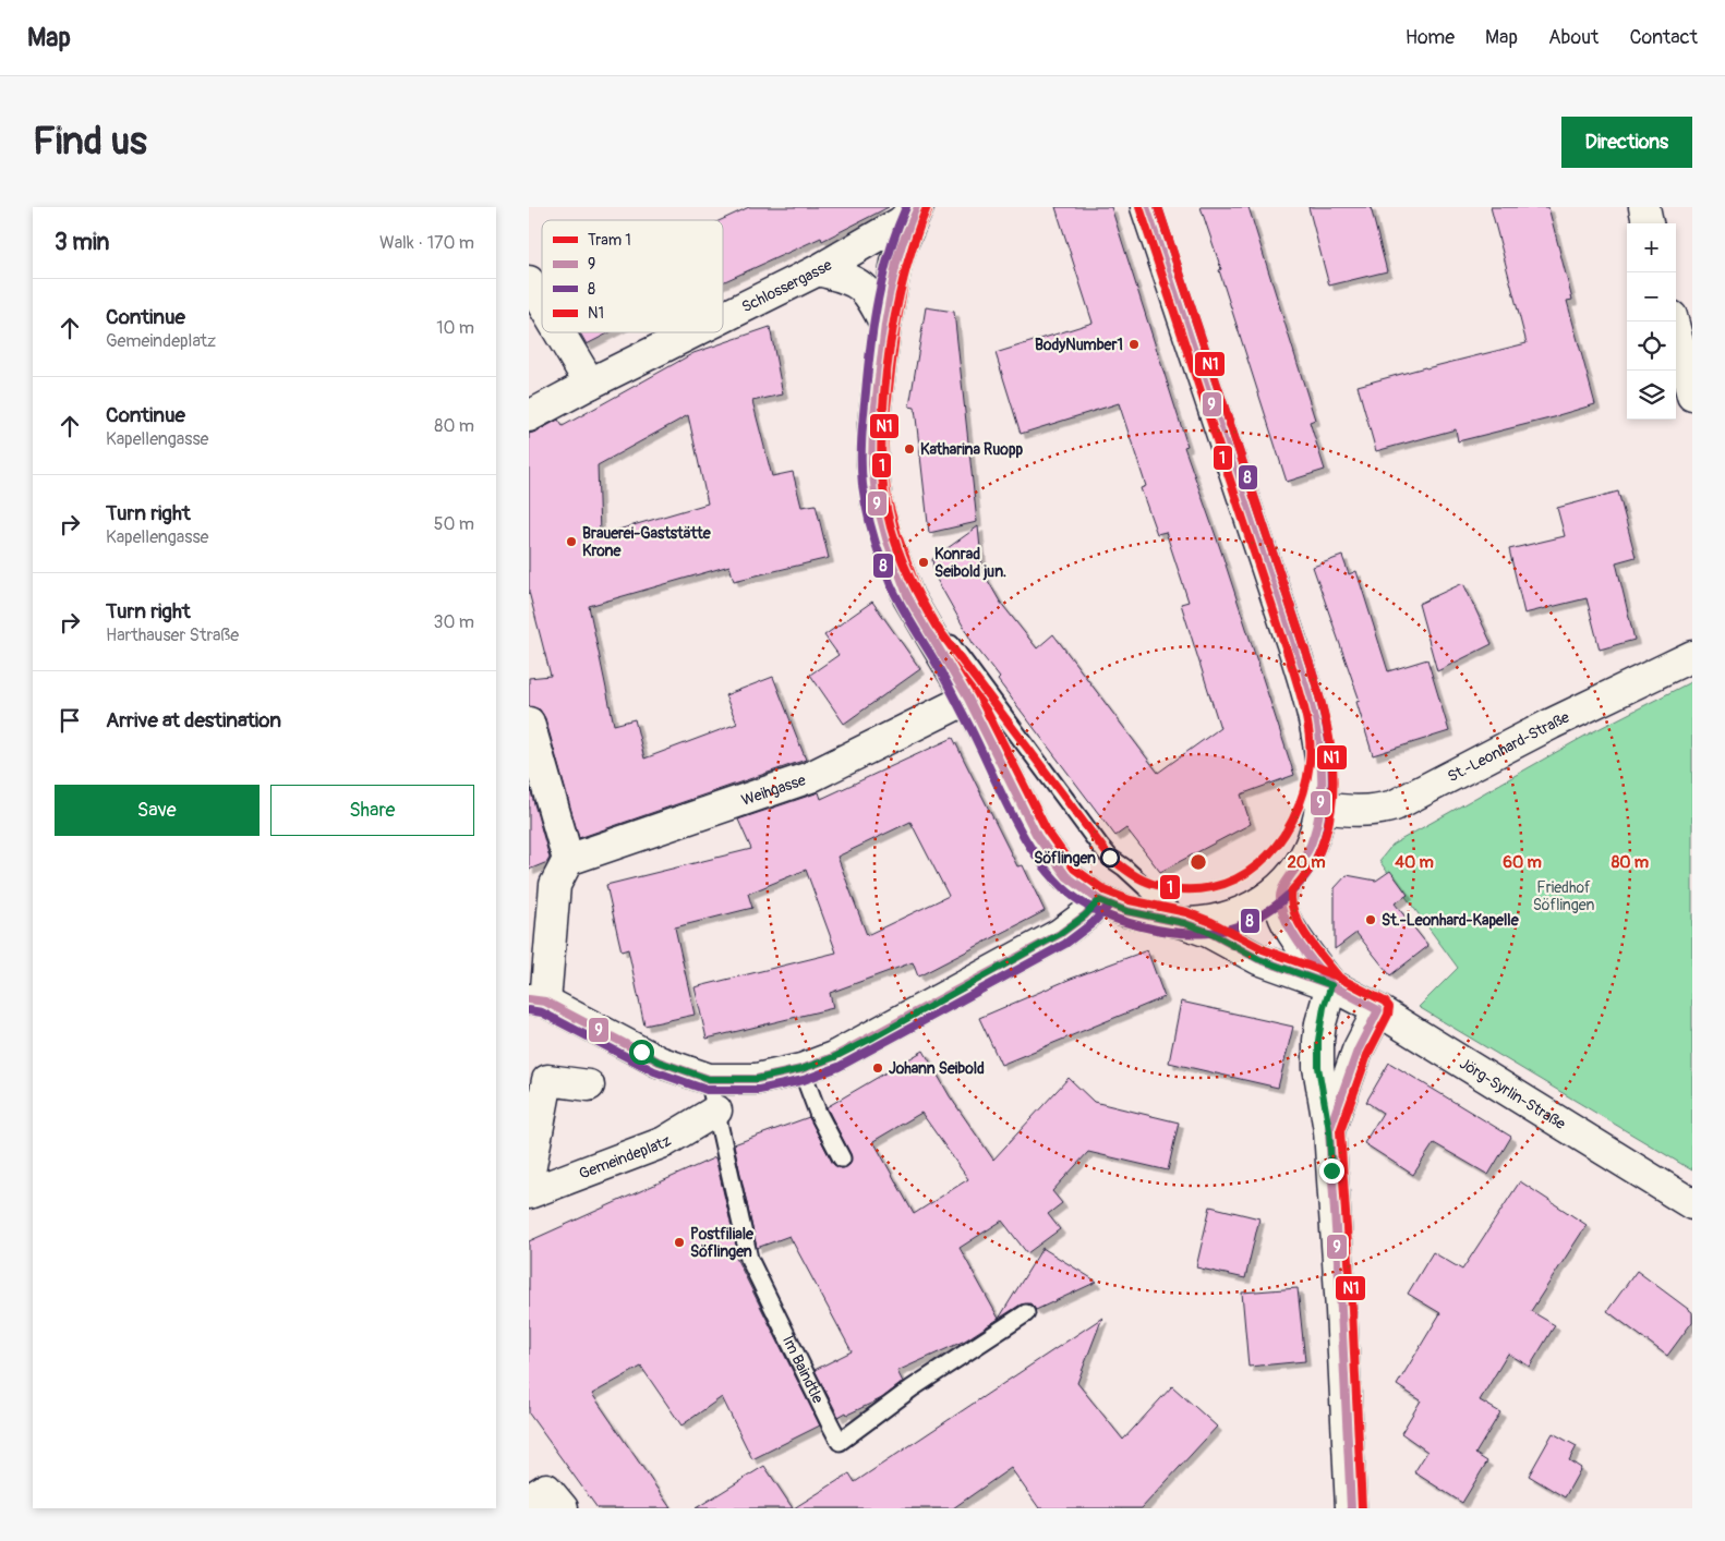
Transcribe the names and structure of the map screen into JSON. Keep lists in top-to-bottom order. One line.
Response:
{"streets":{"street":["Schlossergasse","St.-Leonhard-Straße","Weihgasse","Jörg-Syrlin-Straße","Gemeindeplatz"],"lane":["Im Baindtle"]},"crossings":[["Gemeindeplatz","Im Baindtle"]],"parks":["Friedhof Söflingen"],"places":["BodyNumber1","Katharina Ruopp","Brauerei-Gaststätte Krone","Konrad Seibold jun.","Söflingen","St.-Leonhard-Kapelle","Johann Seibold","Postfiliale Söflingen"],"lines":["tram line 1","transit line 9","transit line 8","transit line N1"],"legend":["Tram 1","9","8","N1"],"page":{"header":"Map","nav":["Home","Map","About","Contact"],"buttons":["Directions",["Save","Share"]],"title":"Find us","heading":["3 min","Walk · 170 m"],"map_buttons":["+","−"],"list":[["Continue","Gemeindeplatz","10 m"],["Continue","Kapellengasse","80 m"],["Turn right","Kapellengasse","50 m"],["Turn right","Harthauser Straße","30 m"],"Arrive at destination"]},"rings":["20 m","40 m","60 m","80 m"]}
